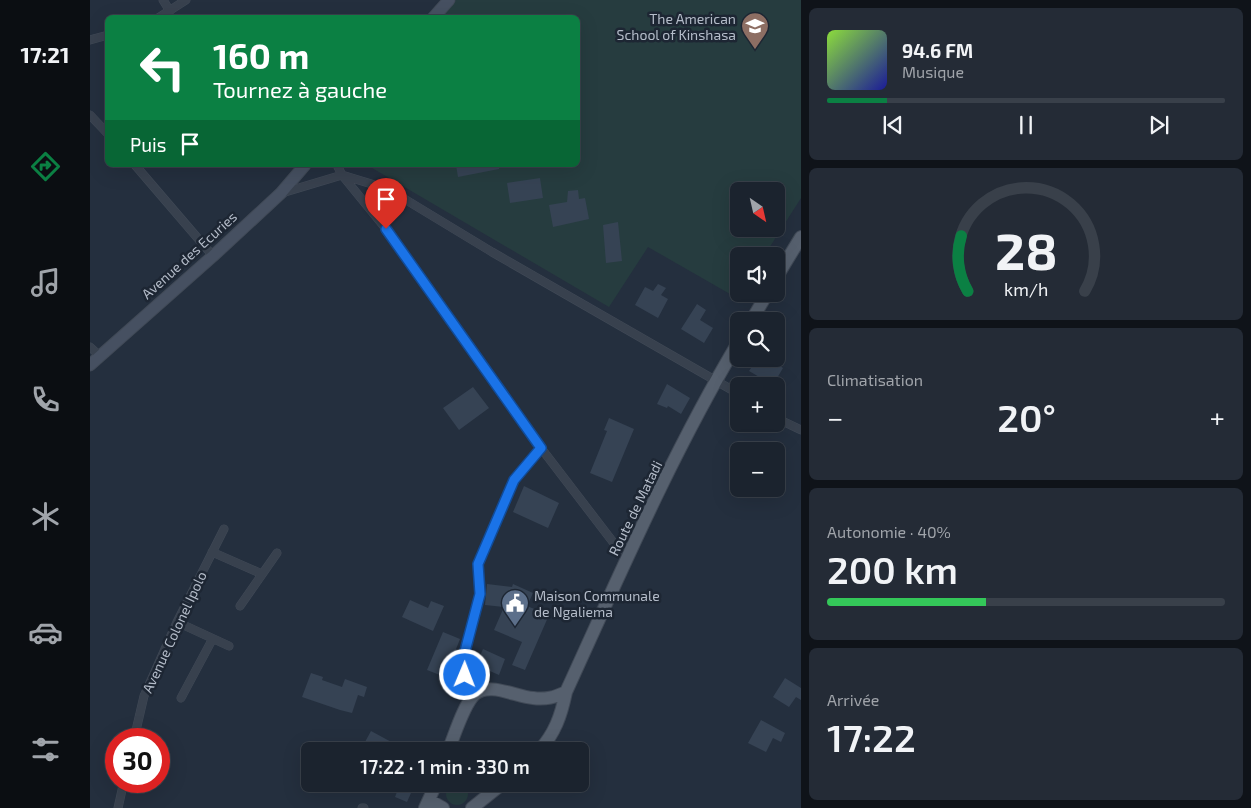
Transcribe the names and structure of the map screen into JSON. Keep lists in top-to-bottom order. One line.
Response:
{"streets":{"main road":["Route de Matadi"],"street":["Avenue des Ecuries","Avenue Colonel Ipolo"]},"places":{"school or university":["The American School of Kinshasa"],"public building":["Maison Communale de Ngaliema"]},"north":"bottom right","page":{"tabs":"17:21","turn":["160 m","Tournez à gauche"],"song":["94.6 FM","Musique"],"then":"Puis","map_buttons":["+","−"],"tile":["Climatisation",["Autonomie · 40%","200 km"],["Arrivée","17:22"]],"heat":["−","20°","+"],"limit":"30","trip":"17:22 · 1 min · 330 m","gauge":["28","km/h"]}}
